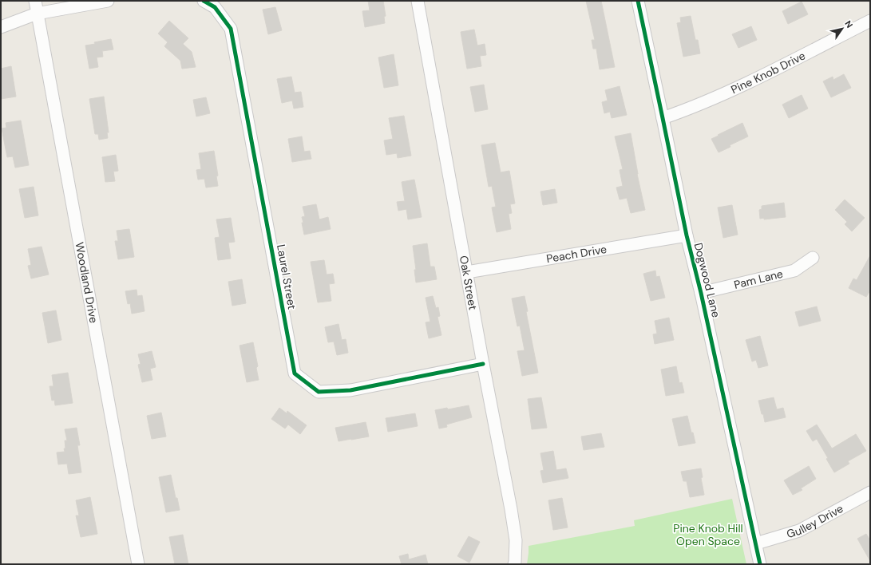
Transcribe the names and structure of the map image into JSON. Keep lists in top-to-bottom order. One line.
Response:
{"streets":{"street":["Pine Knob Drive","Peach Drive","Laurel Street","Pam Lane","Dogwood Lane","Woodland Drive","Oak Street","Gulley Drive"]},"crossings":[["Pine Knob Drive","Dogwood Lane"],["Peach Drive","Dogwood Lane"],["Peach Drive","Oak Street"],["Laurel Street","Oak Street"],["Pam Lane","Dogwood Lane"],["Dogwood Lane","Gulley Drive"]],"parks":["Pine Knob Hill Open Space"],"north":"top right"}
